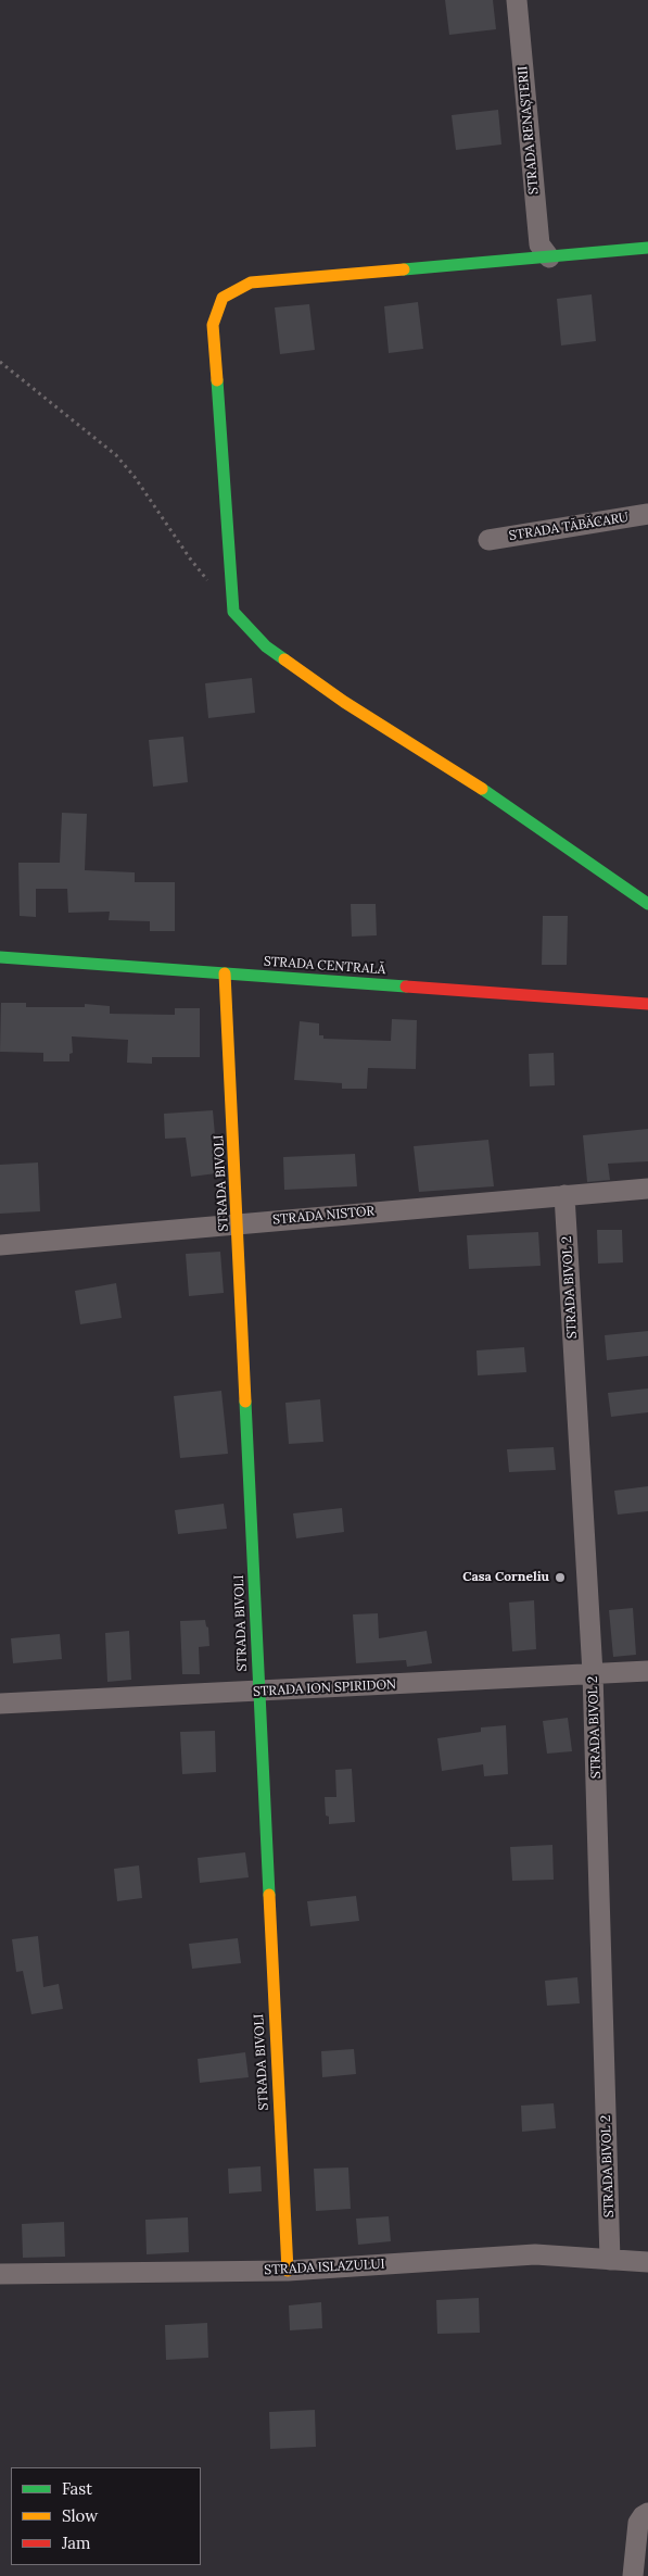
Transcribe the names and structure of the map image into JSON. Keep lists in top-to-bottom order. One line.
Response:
{"streets":{"street":["STRADA RENAȘTERII","STRADA TĂBĂCARU","STRADA CENTRALĂ","STRADA BIVOLI","STRADA NISTOR","STRADA BIVOL 2","STRADA ION SPIRIDON","STRADA ISLAZULUI"]},"crossings":[["STRADA CENTRALĂ","STRADA BIVOLI"],["STRADA BIVOLI","STRADA NISTOR"],["STRADA BIVOLI","STRADA ION SPIRIDON"],["STRADA BIVOLI","STRADA ISLAZULUI"],["STRADA NISTOR","STRADA BIVOL 2"],["STRADA BIVOL 2","STRADA ION SPIRIDON"],["STRADA BIVOL 2","STRADA ISLAZULUI"]],"places":["Casa Corneliu"],"legend":["Fast","Slow","Jam"]}
